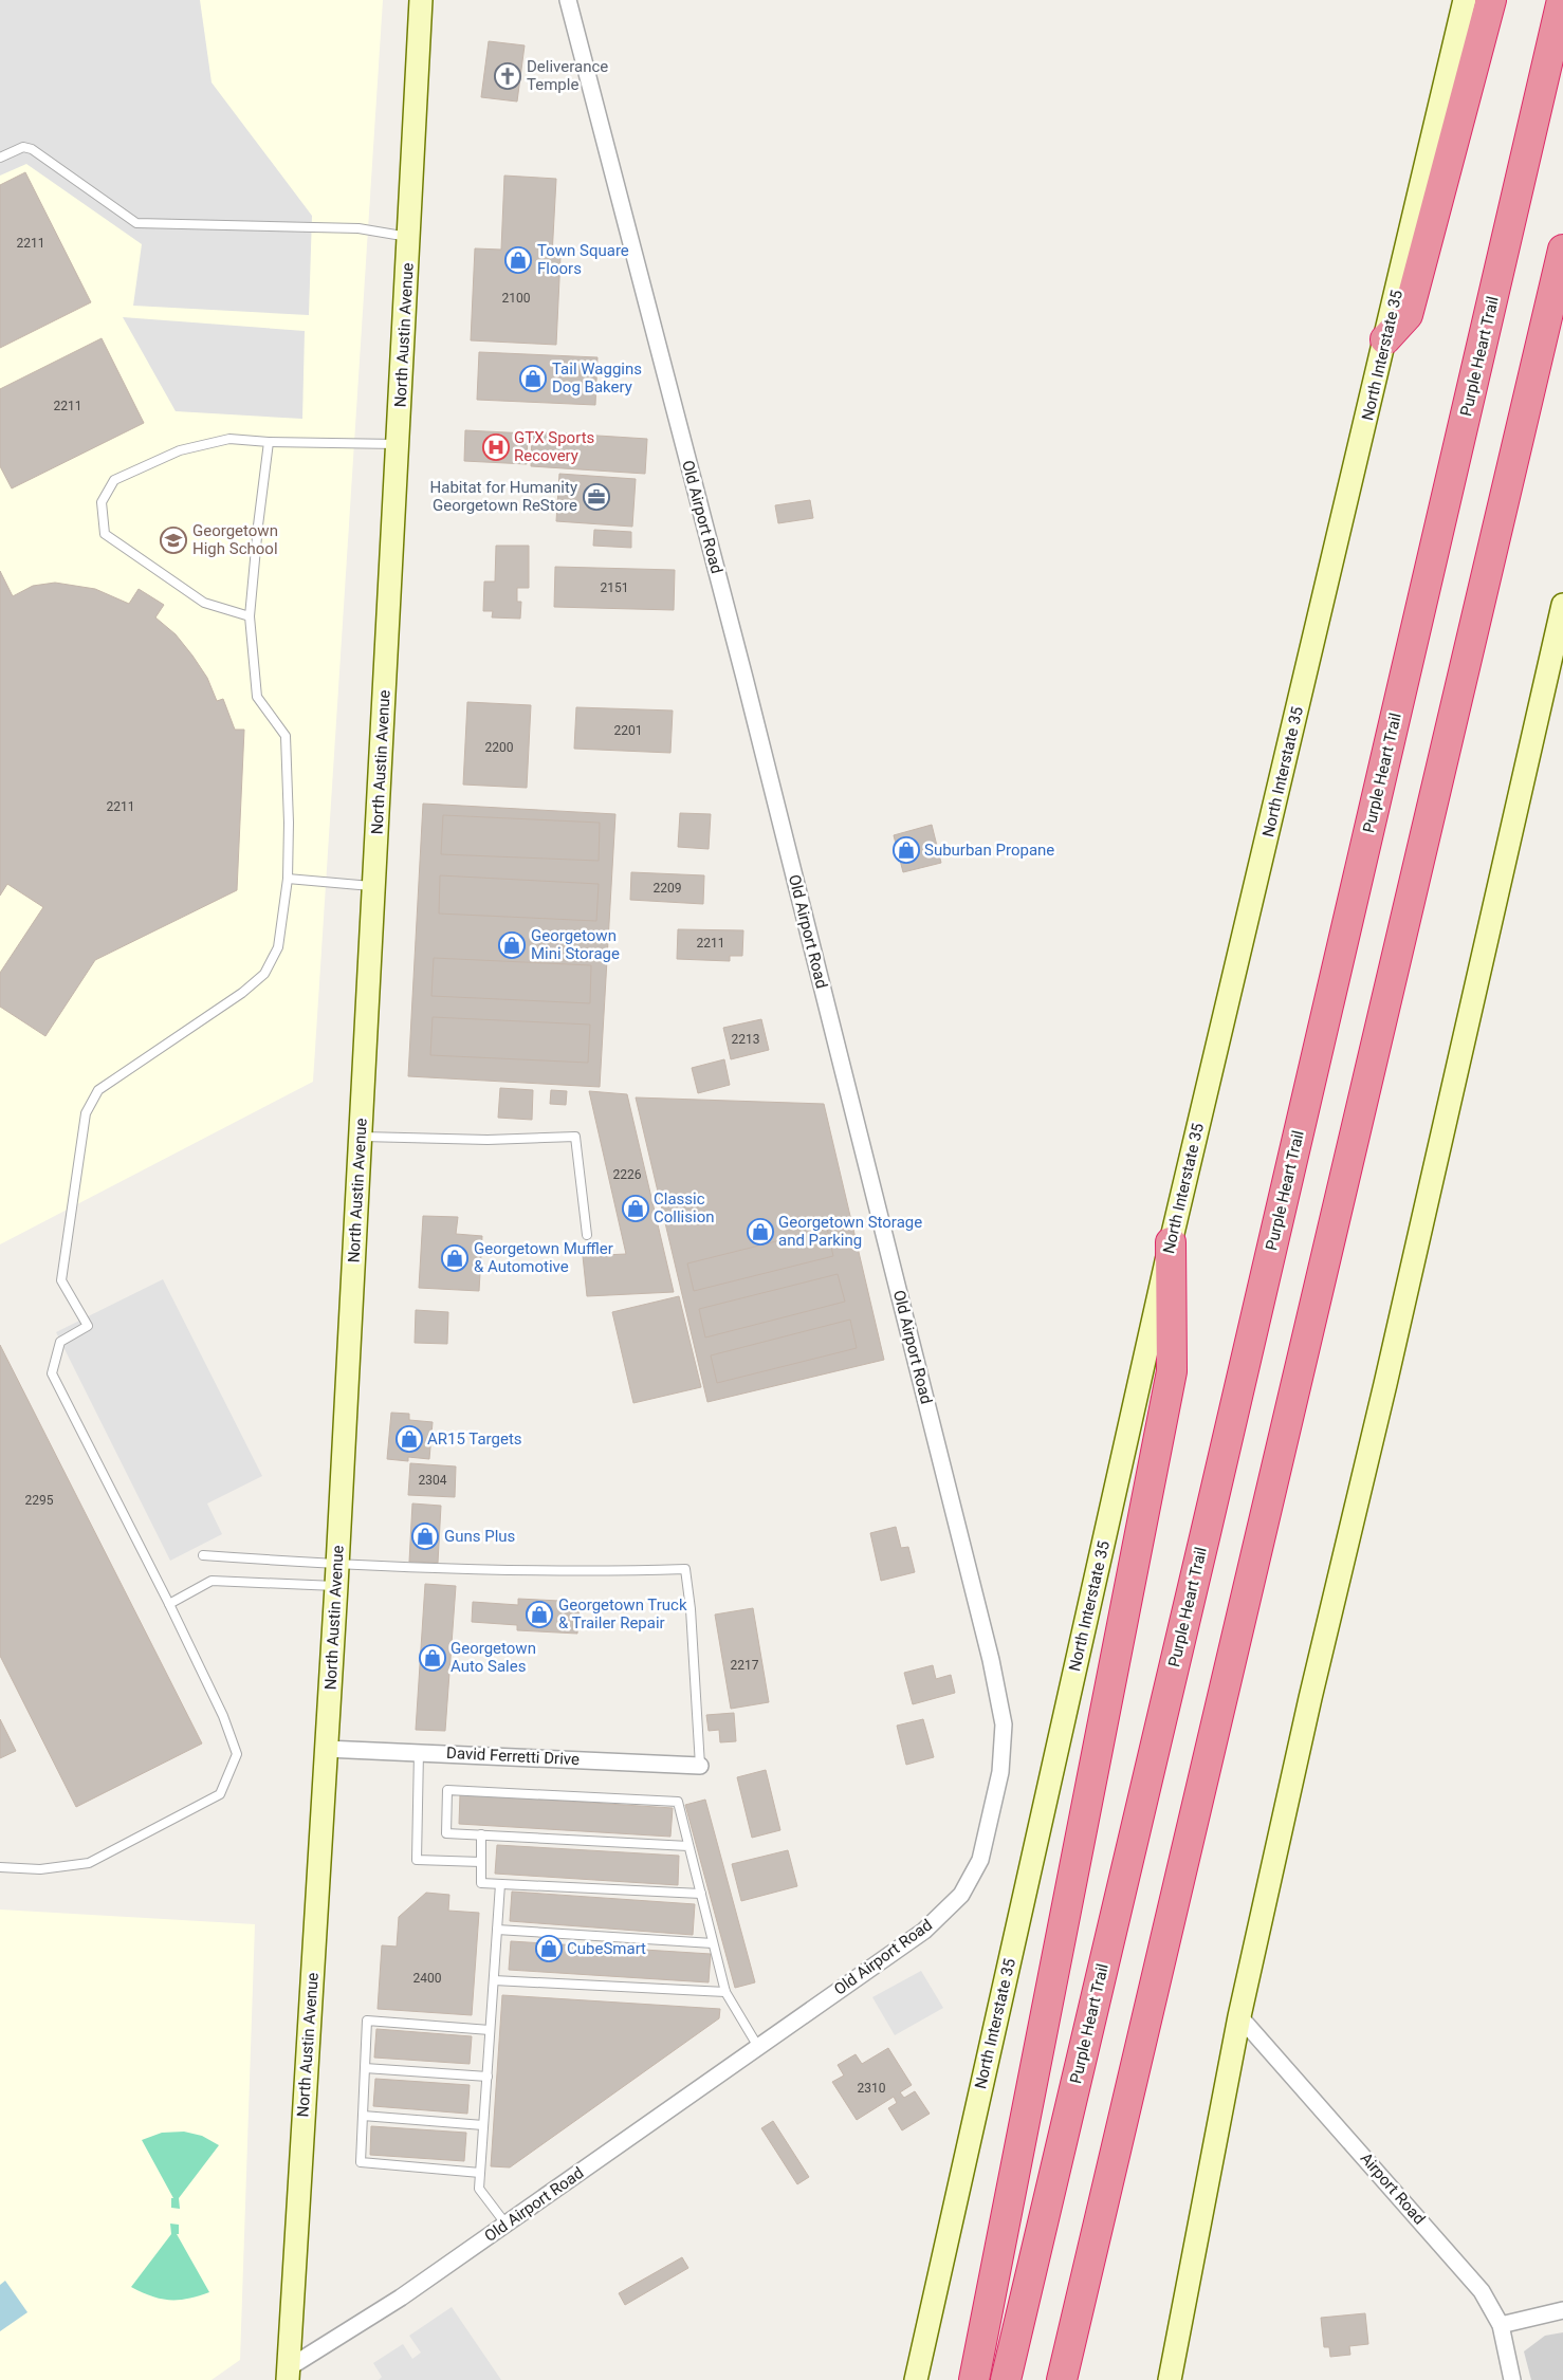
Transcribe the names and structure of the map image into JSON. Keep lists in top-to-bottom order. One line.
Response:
{"streets":{"highway":["Purple Heart Trail"],"main road":["North Austin Avenue","North Interstate 35"],"street":["Old Airport Road","David Ferretti Drive","Airport Road"]},"crossings":[["North Austin Avenue","Old Airport Road"],["North Austin Avenue","David Ferretti Drive"]],"places":{"church":["Deliverance Temple"],"shop":["Town Square Floors","Tail Waggins Dog Bakery","Suburban Propane","Georgetown Mini Storage","Classic Collision","Georgetown Storage and Parking","Georgetown Muffler & Automotive","AR15 Targets","Guns Plus","Georgetown Truck & Trailer Repair","Georgetown Auto Sales","CubeSmart"],"hospital":["GTX Sports Recovery"],"office":["Habitat for Humanity Georgetown ReStore"],"school or university":["Georgetown High School"]},"house_numbers":["2211","2100","2211","2151","2201","2200","2211","2209","2211","2213","2226","2304","2295","2217","2400","2310"]}
